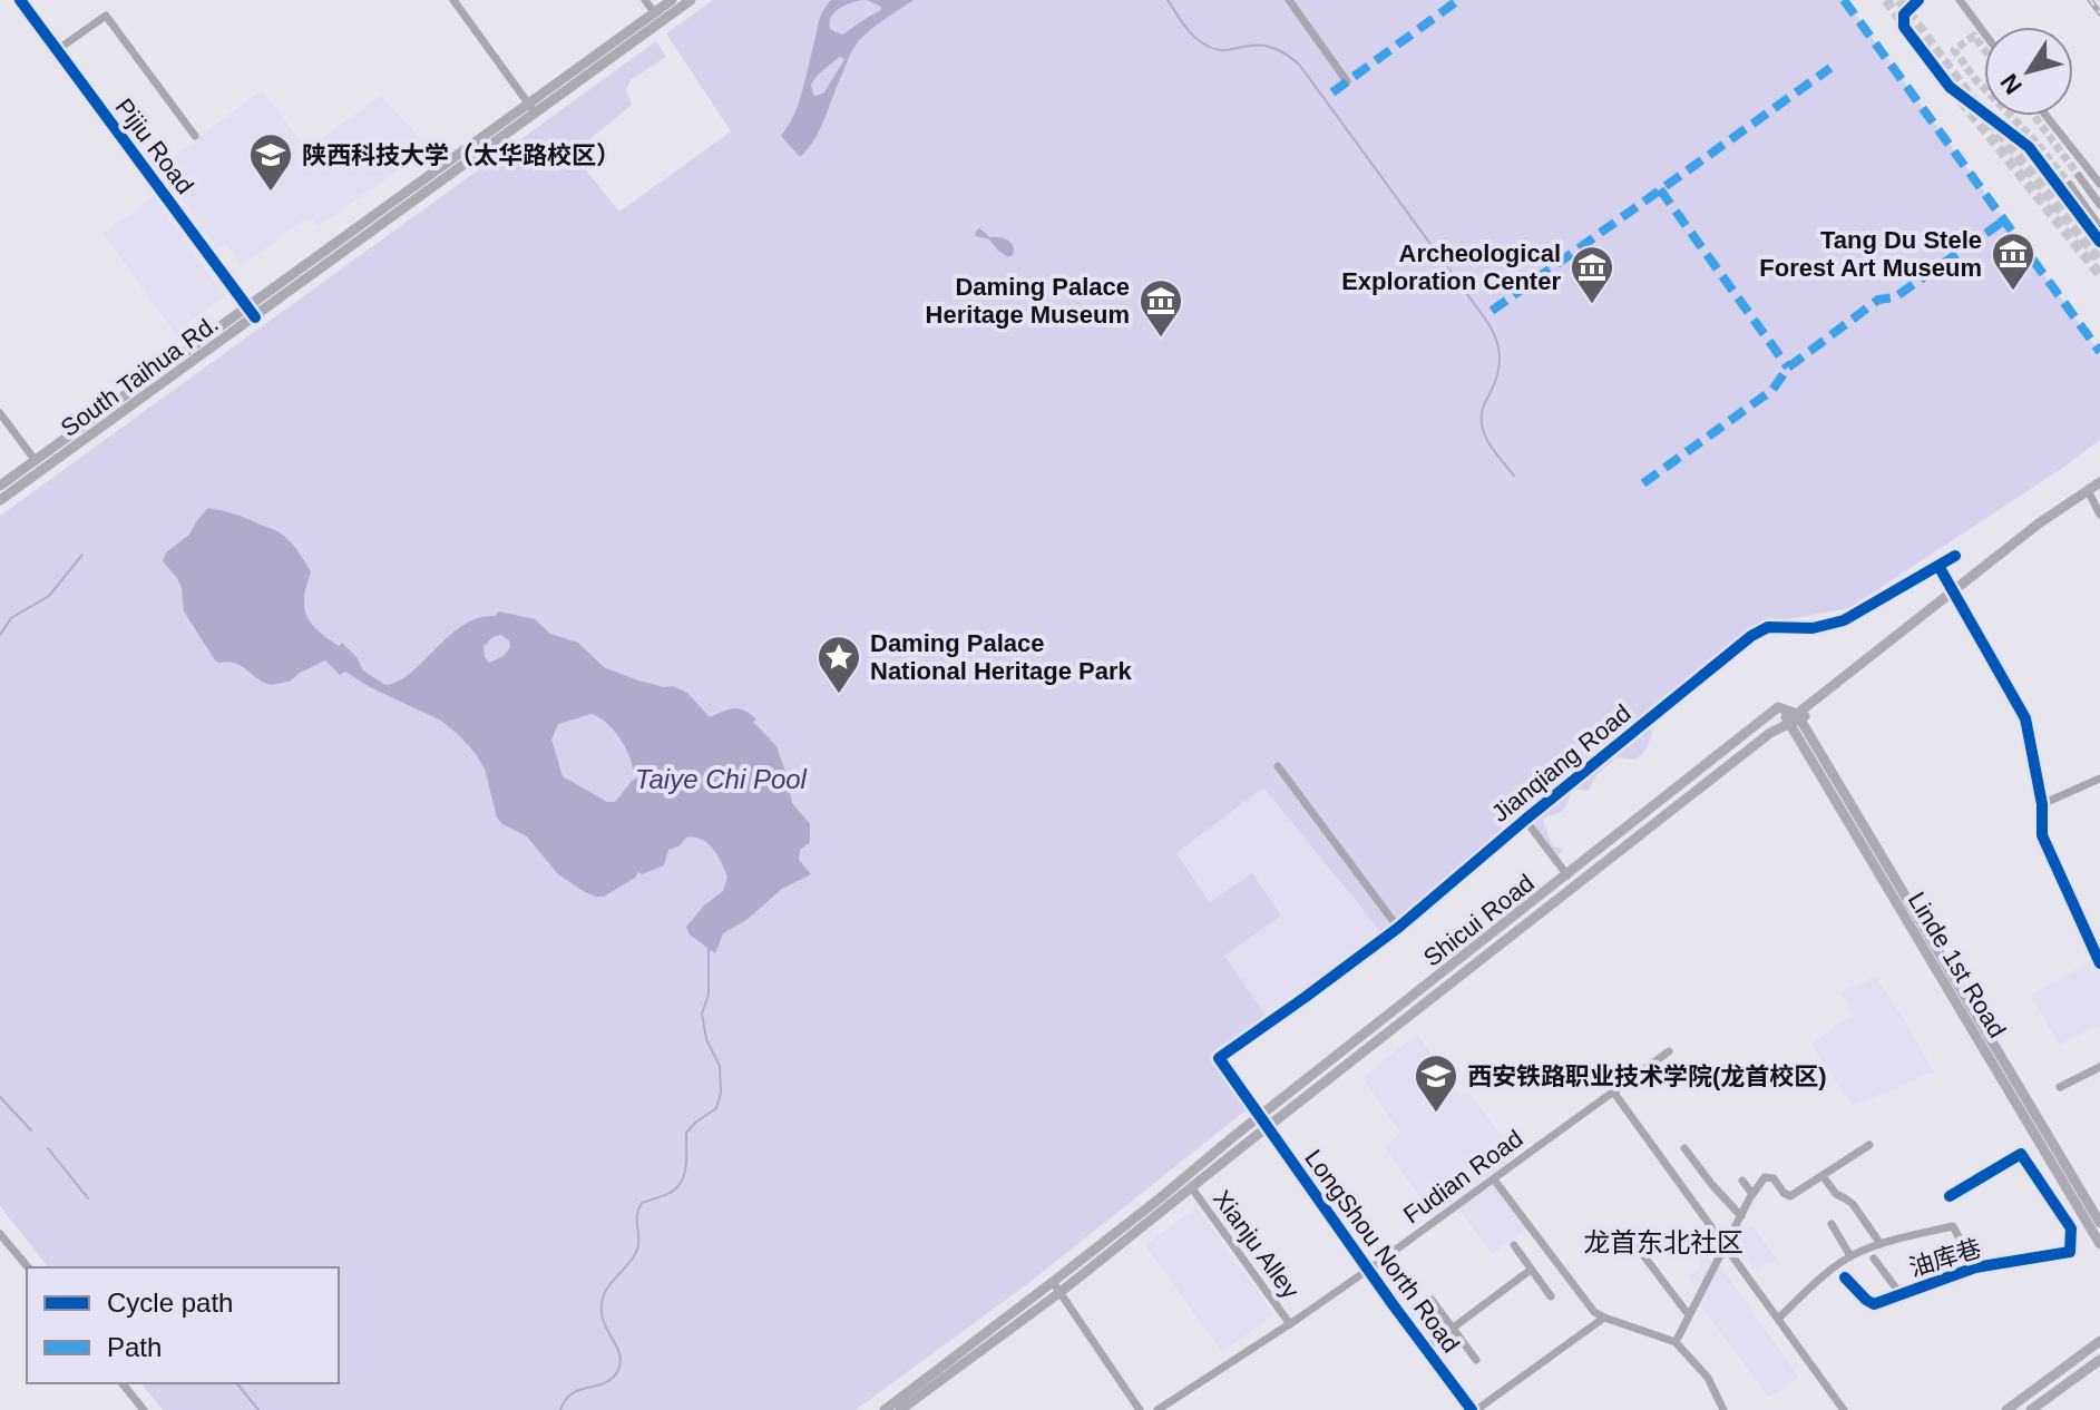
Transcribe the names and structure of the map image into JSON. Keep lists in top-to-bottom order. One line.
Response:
{"streets":{"main road":["South Taihua Rd.","Shicui Road","Linde 1st Road"],"street":["Pijiu Road","Jianqiang Road","Fudian Road","Xianju Alley","LongShou North Road","油库巷"]},"crossings":[["Pijiu Road","South Taihua Rd."],["Jianqiang Road","LongShou North Road"],["Shicui Road","Linde 1st Road"],["Shicui Road","Xianju Alley"],["Shicui Road","LongShou North Road"],["Fudian Road","Xianju Alley"],["Fudian Road","LongShou North Road"]],"districts":["龙首东北社区"],"water":["Taiye Chi Pool"],"places":{"school or university":["陕西科技大学（太华路校区）","西安铁路职业技术学院(龙首校区)"],"museum":["Tang Du Stele Forest Art Museum","Archeological Exploration Center","Daming Palace Heritage Museum"],"place":["Daming Palace National Heritage Park"]},"legend":["Cycle path","Path"],"north":"bottom left"}
